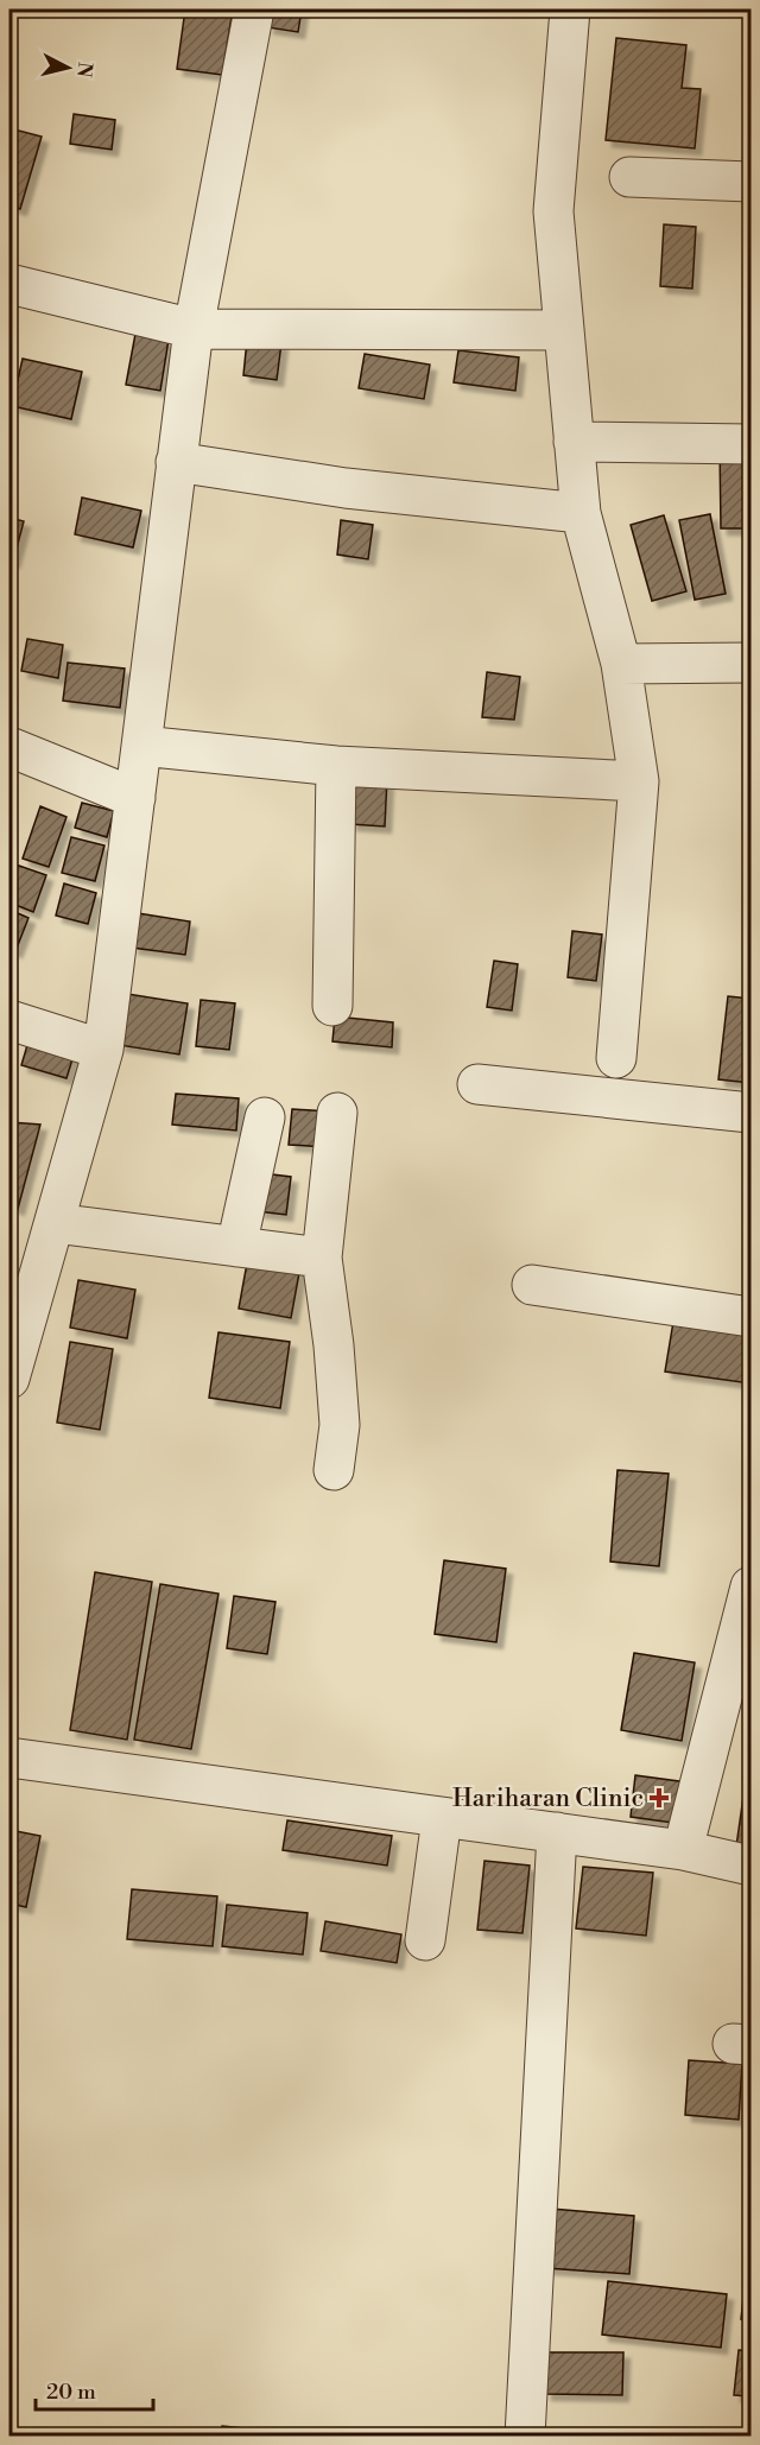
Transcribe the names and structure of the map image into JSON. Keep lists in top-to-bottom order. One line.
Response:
{"places":{"health":["Hariharan Clinic"]},"scale_bar":"20 m","north":"right"}
